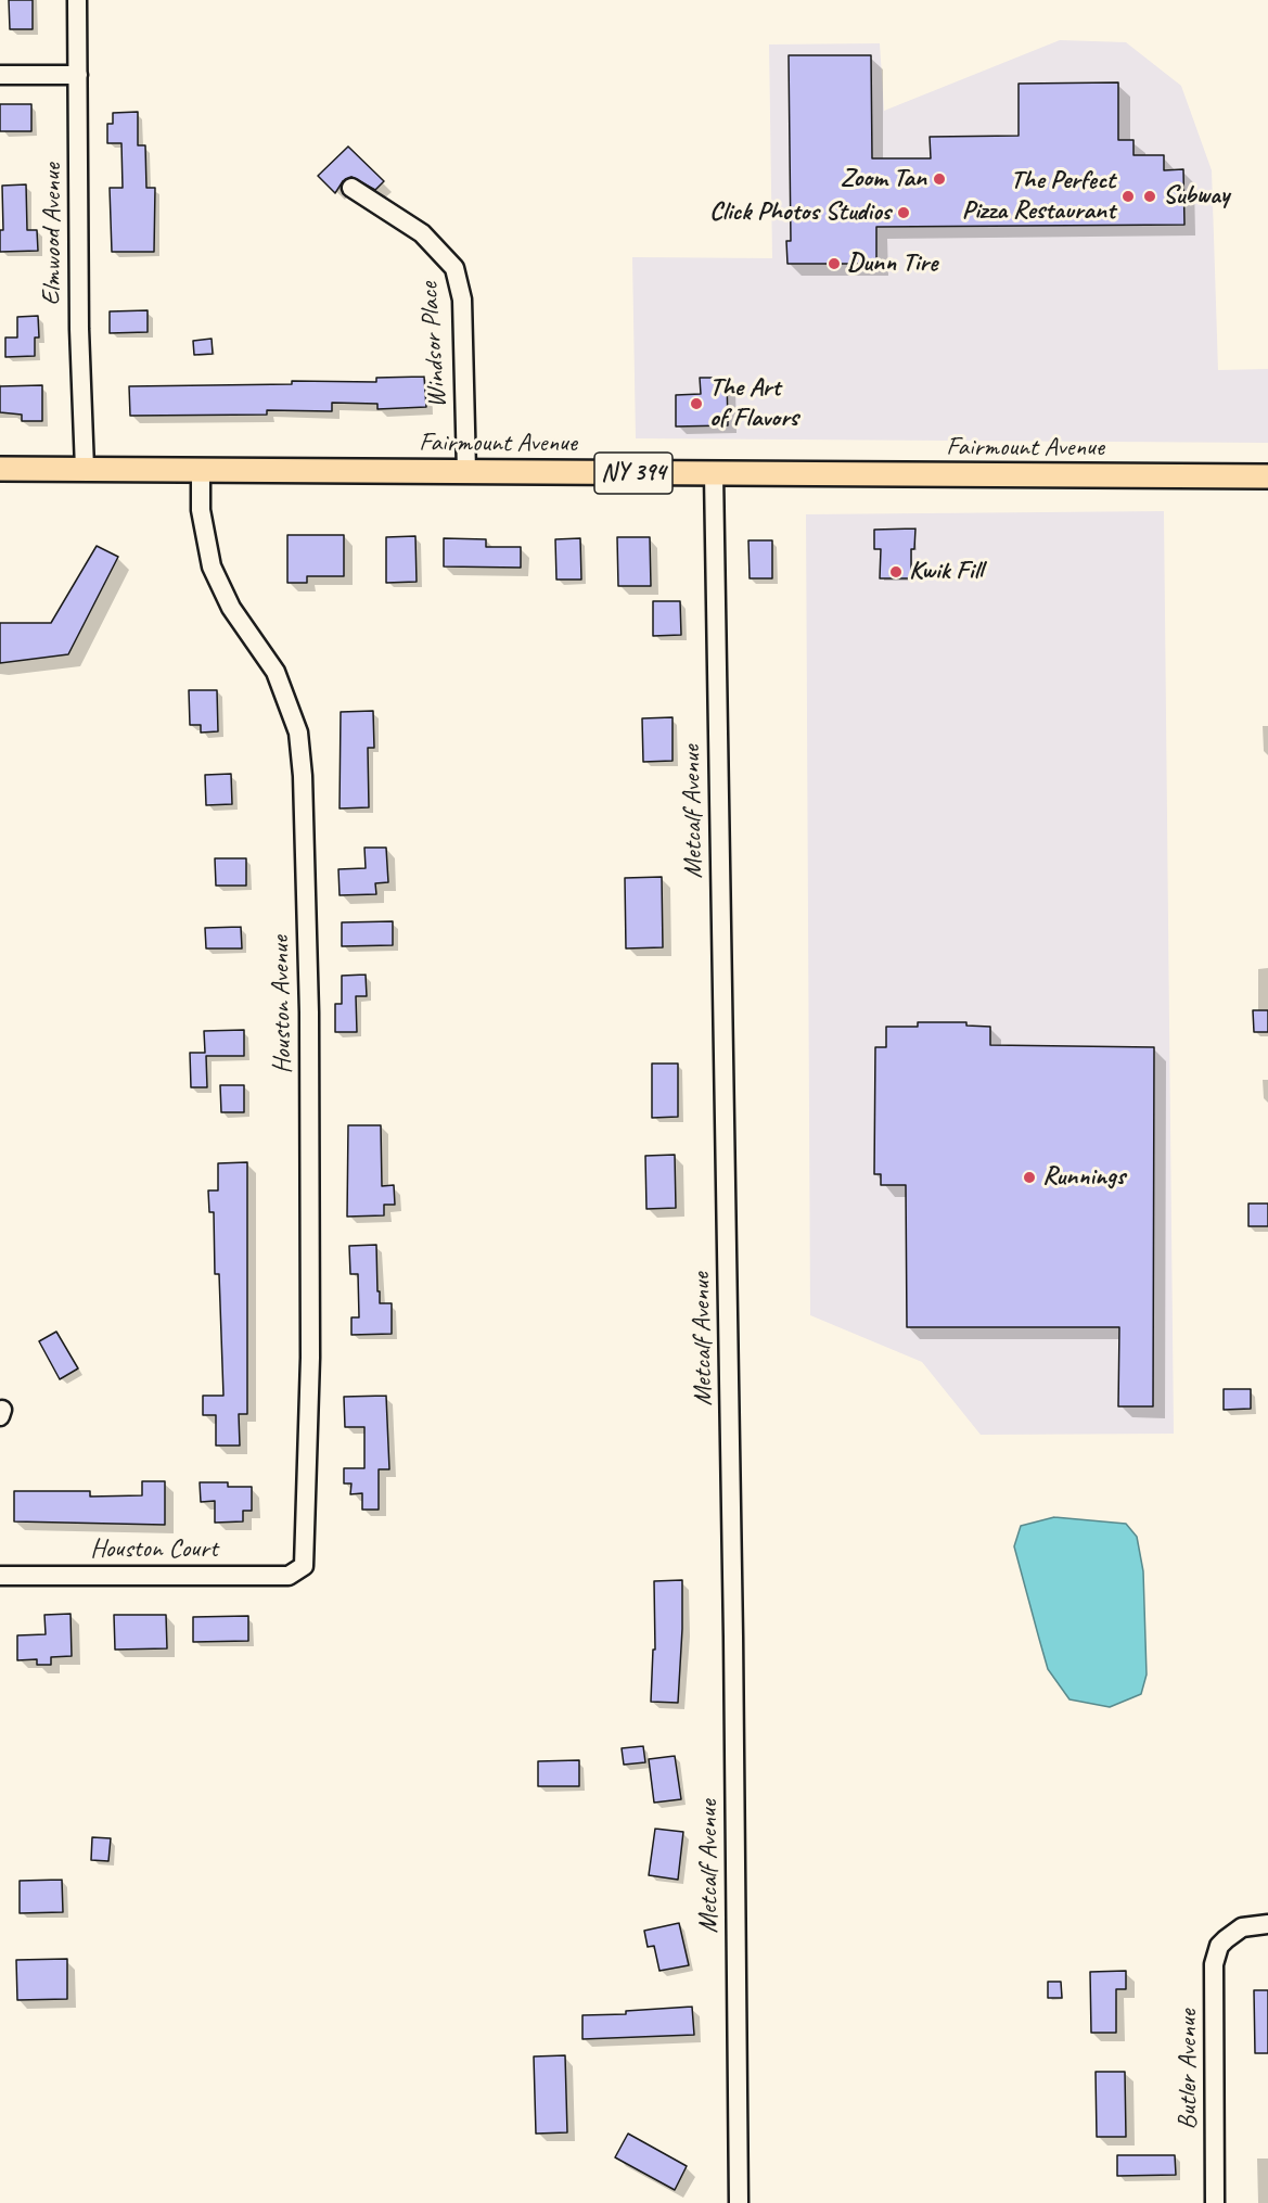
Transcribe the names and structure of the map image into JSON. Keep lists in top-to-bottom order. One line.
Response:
{"streets":{"main road":["Fairmount Avenue","NY 394"],"street":["Elmwood Avenue","Windsor Place","Metcalf Avenue","Houston Avenue","Houston Court","Butler Avenue"]},"crossings":[["Elmwood Avenue","Fairmount Avenue"],["Windsor Place","Fairmount Avenue"],["Fairmount Avenue","Metcalf Avenue"],["Fairmount Avenue","Houston Avenue"],["Houston Avenue","Houston Court"]],"places":["Zoom Tan","The Perfect Pizza Restaurant","Subway","Click Photos Studios","Dunn Tire","The Art of Flavors","Kwik Fill","Runnings"]}
